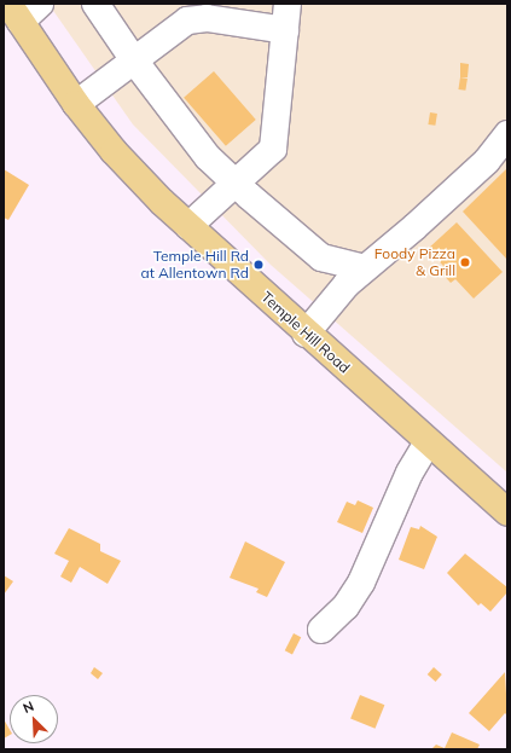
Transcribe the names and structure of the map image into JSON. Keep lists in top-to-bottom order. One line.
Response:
{"streets":{"main road":["Temple Hill Road"]},"places":["Foody Pizza & Grill","Temple Hill Rd at Allentown Rd"],"north":"top left"}
